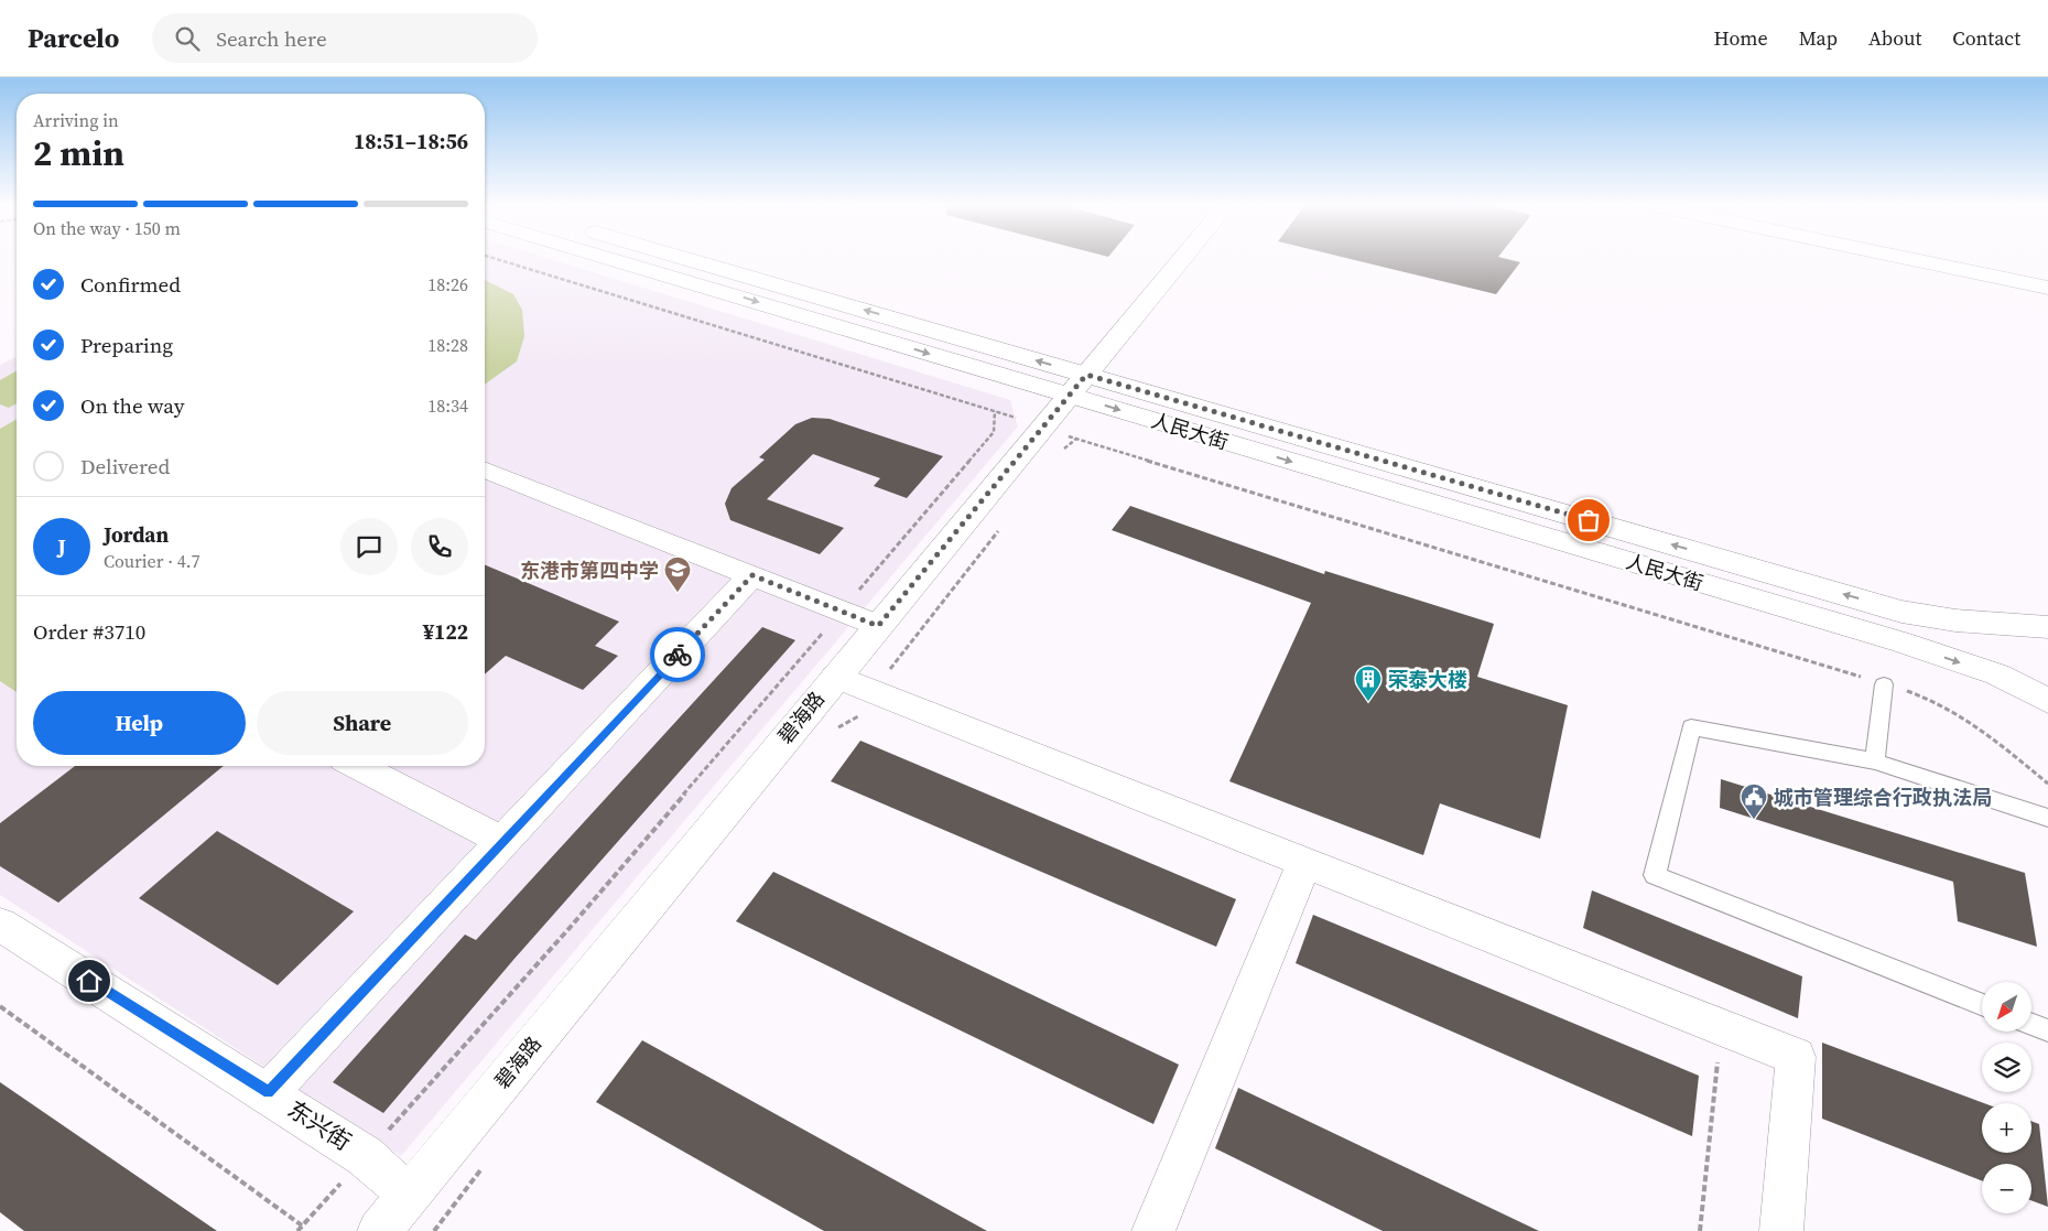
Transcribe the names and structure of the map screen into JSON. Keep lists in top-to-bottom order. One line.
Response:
{"streets":{"street":["人民大街","碧海路","东兴街"]},"crossings":[["人民大街","碧海路"],["碧海路","东兴街"]],"places":{"school or university":["东港市第四中学"],"building":["荣泰大楼"],"public building":["城市管理综合行政执法局"]},"north":"bottom left","page":{"header":"Parcelo","search":"Search here","nav":["Home","Map","About","Contact"],"heading":["2 min","Arriving in","18:51–18:56"],"panel":["Jordan","Courier · 4.7","Order #3710","¥122"],"bar":"On the way · 150 m","list":[["Confirmed","18:26"],["Preparing","18:28"],["On the way","18:34"],"Delivered"],"round":"J","buttons":["Help","Share"],"map_buttons":["+","−"]}}
